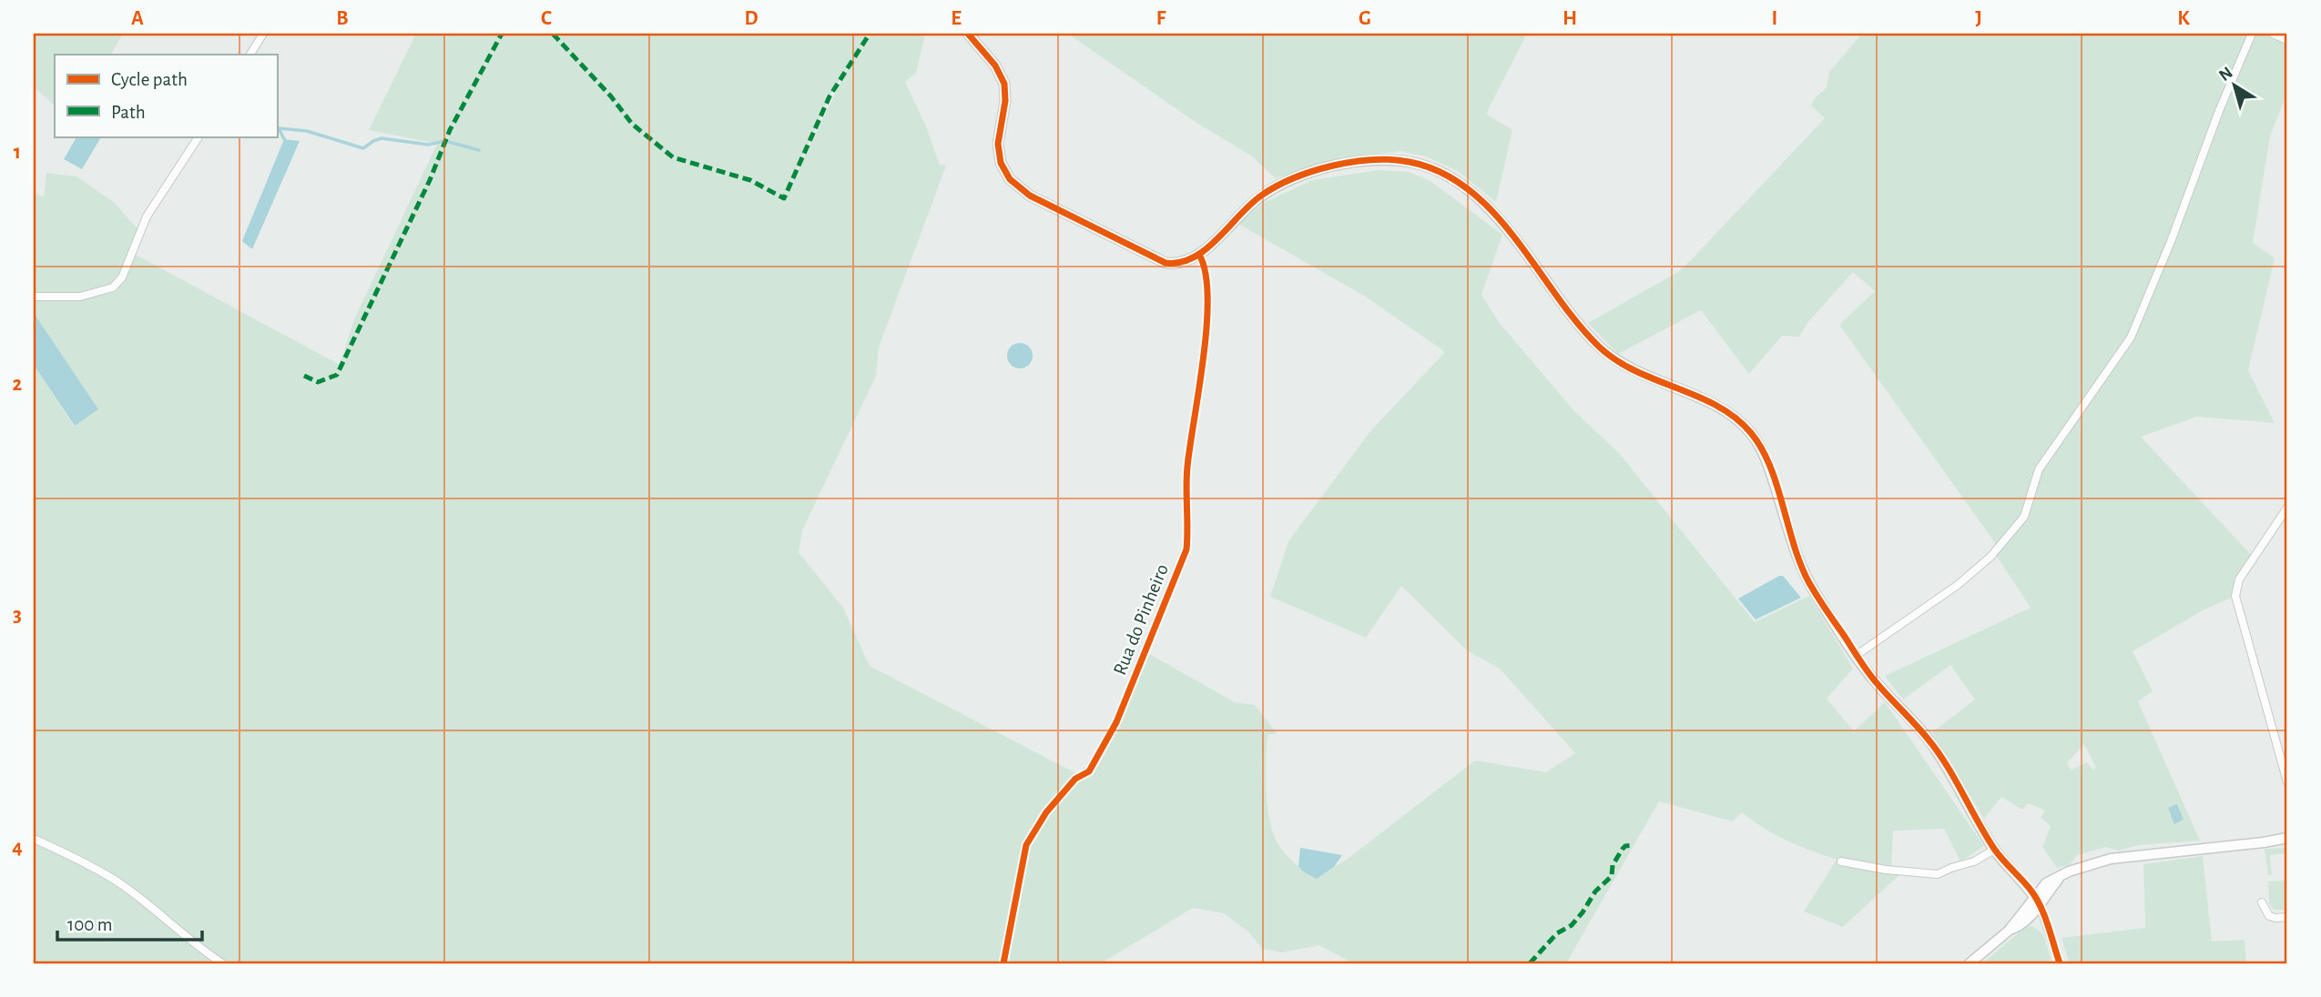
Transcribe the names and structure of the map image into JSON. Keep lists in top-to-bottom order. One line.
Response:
{"streets":{"street":["Rua do Pinheiro"]},"legend":["Cycle path","Path"],"scale_bar":"100 m","north":"top left","grid":{"columns":["A","B","C","D","E","F","G","H","I","J","K"],"rows":["1","2","3","4"]}}
